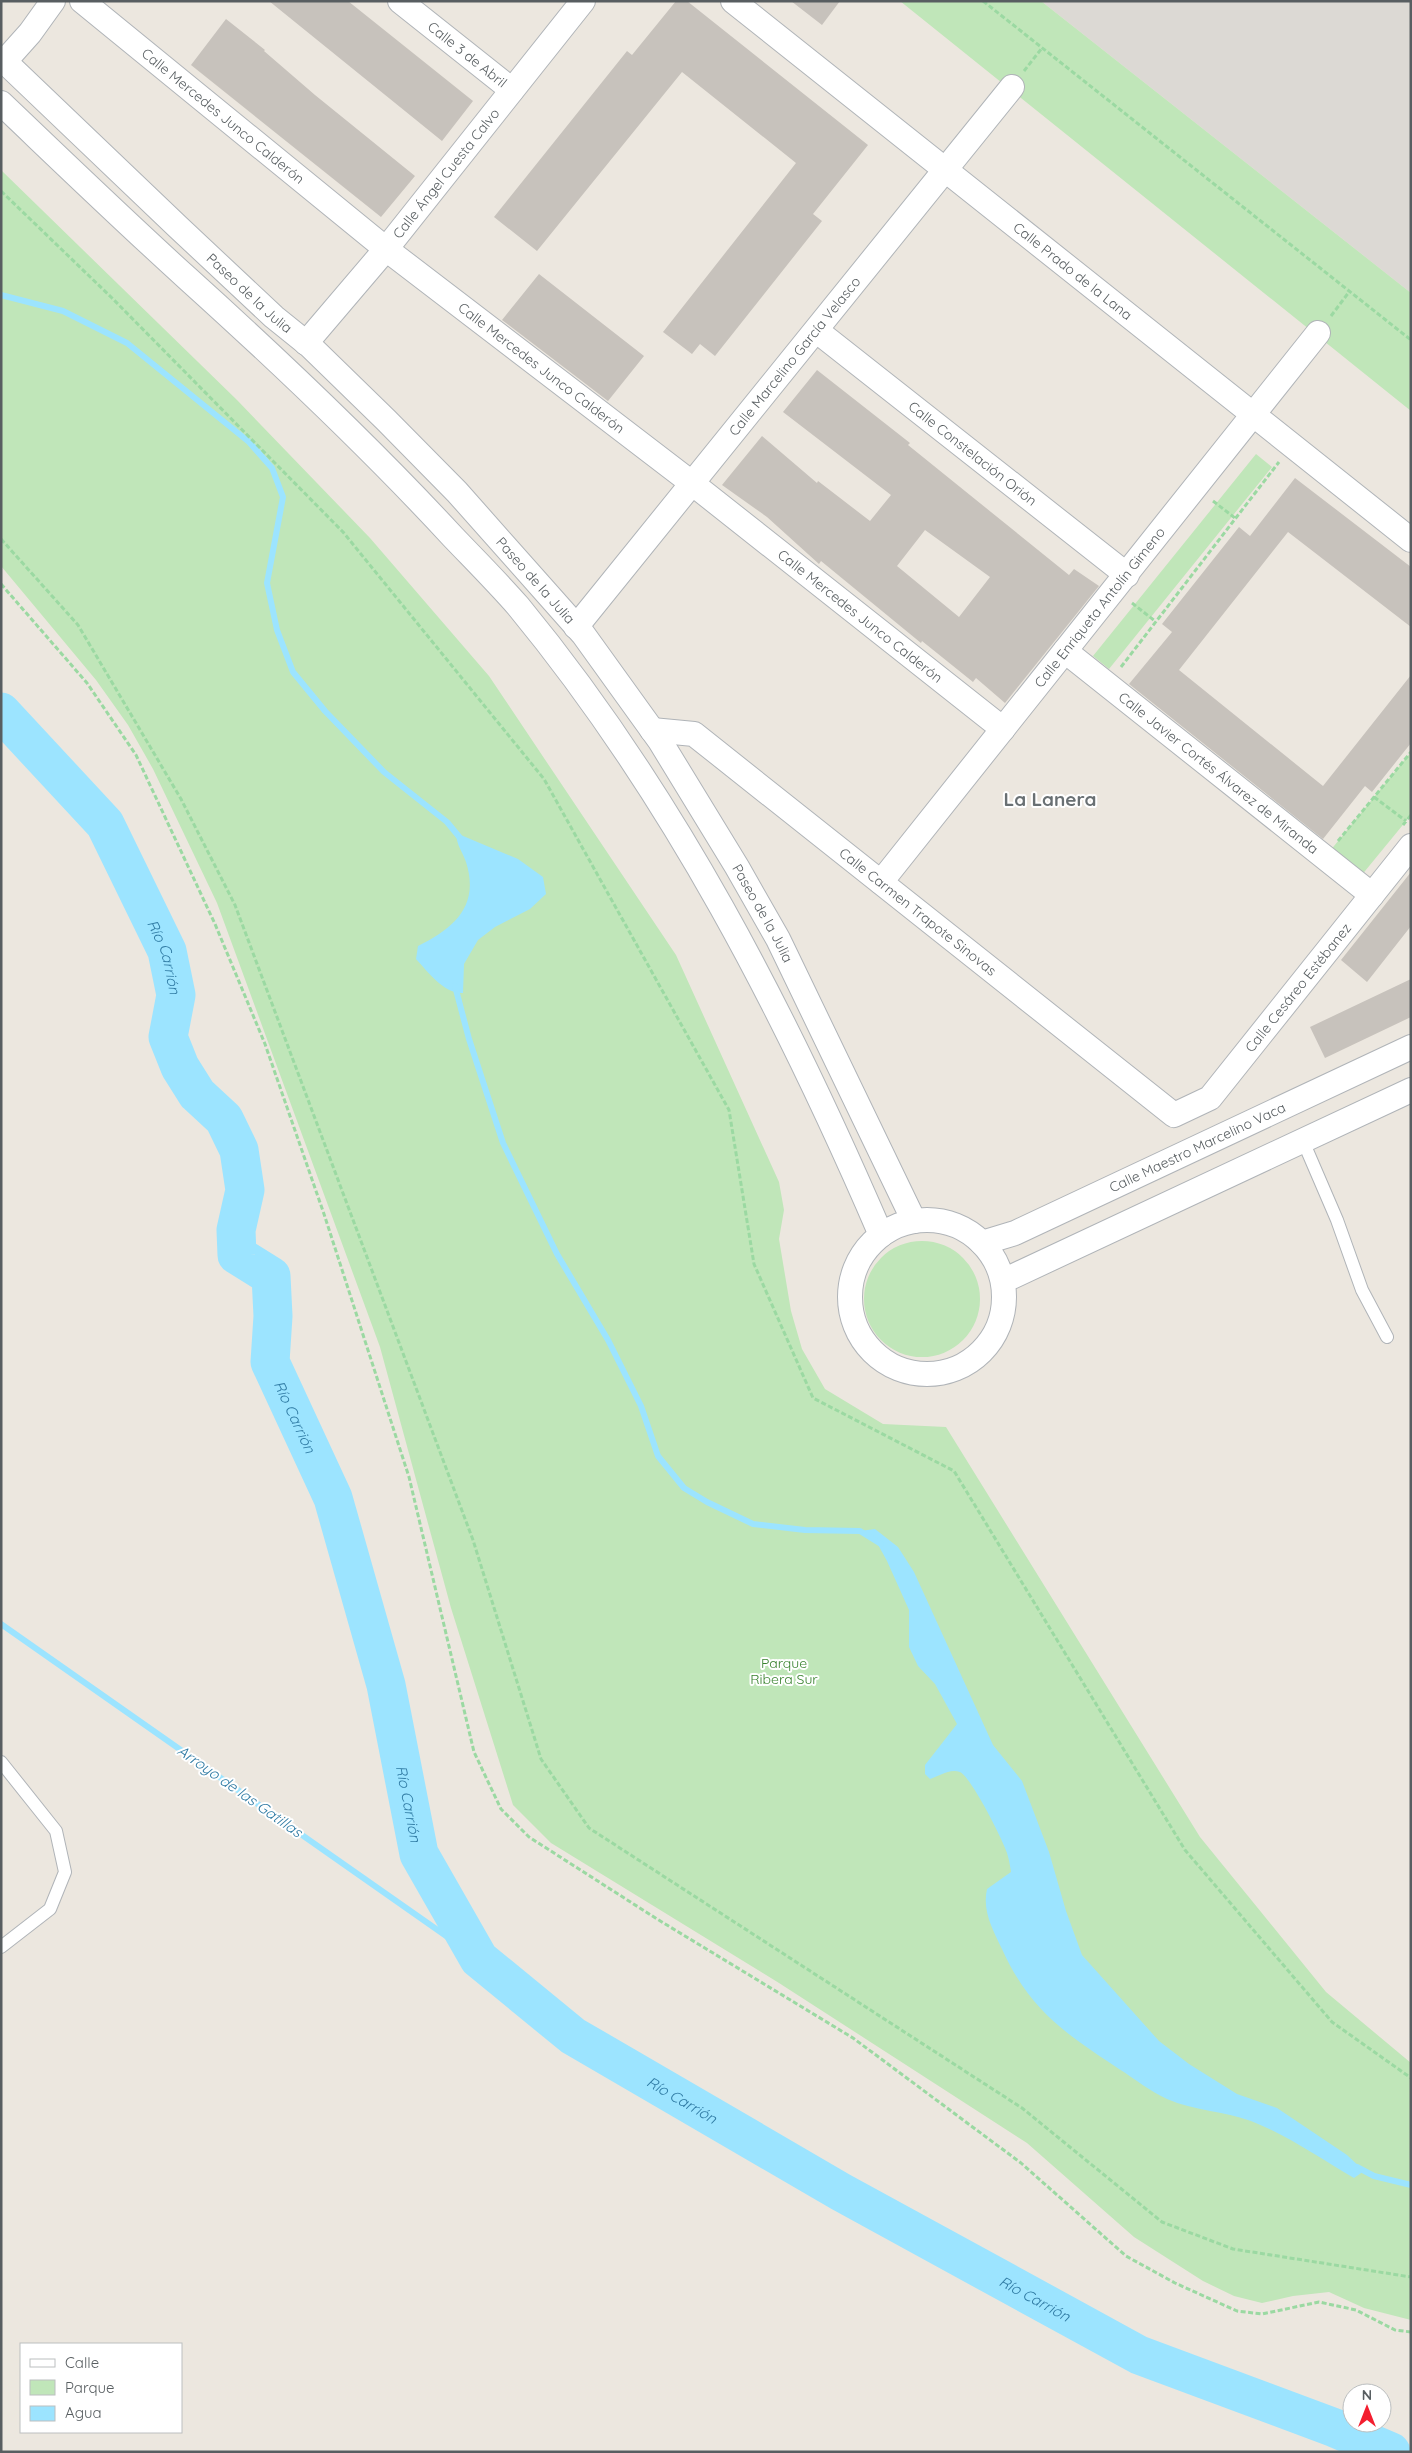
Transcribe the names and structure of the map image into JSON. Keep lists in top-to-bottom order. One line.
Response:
{"streets":{"street":["Calle 3 de Abril","Calle Mercedes Junco Calderón","Calle Ángel Cuesta Calvo","Calle Prado de la Lana","Paseo de la Julia","Calle Marcelino García Velasco","Calle Constelación Orión","Calle Enriqueta Antolín Gimeno","Calle Javier Cortés Álvarez de Miranda","Calle Carmen Trapote Sinovas","Calle Cesáreo Estébanez","Calle Maestro Marcelino Vaca"]},"crossings":[["Calle 3 de Abril","Calle Ángel Cuesta Calvo"],["Calle Mercedes Junco Calderón","Calle Ángel Cuesta Calvo"],["Calle Mercedes Junco Calderón","Calle Marcelino García Velasco"],["Calle Mercedes Junco Calderón","Calle Enriqueta Antolín Gimeno"],["Calle Ángel Cuesta Calvo","Paseo de la Julia"],["Calle Prado de la Lana","Calle Marcelino García Velasco"],["Calle Prado de la Lana","Calle Enriqueta Antolín Gimeno"],["Paseo de la Julia","Calle Marcelino García Velasco"],["Paseo de la Julia","Calle Carmen Trapote Sinovas"],["Paseo de la Julia","Calle Maestro Marcelino Vaca"],["Calle Marcelino García Velasco","Calle Constelación Orión"],["Calle Constelación Orión","Calle Enriqueta Antolín Gimeno"],["Calle Enriqueta Antolín Gimeno","Calle Javier Cortés Álvarez de Miranda"],["Calle Enriqueta Antolín Gimeno","Calle Carmen Trapote Sinovas"],["Calle Javier Cortés Álvarez de Miranda","Calle Cesáreo Estébanez"],["Calle Carmen Trapote Sinovas","Calle Cesáreo Estébanez"]],"districts":["La Lanera"],"water":["Río Carrión","Arroyo de las Gatillas"],"parks":["Parque Ribera Sur"],"legend":["Calle","Parque","Agua"],"north":"top"}
